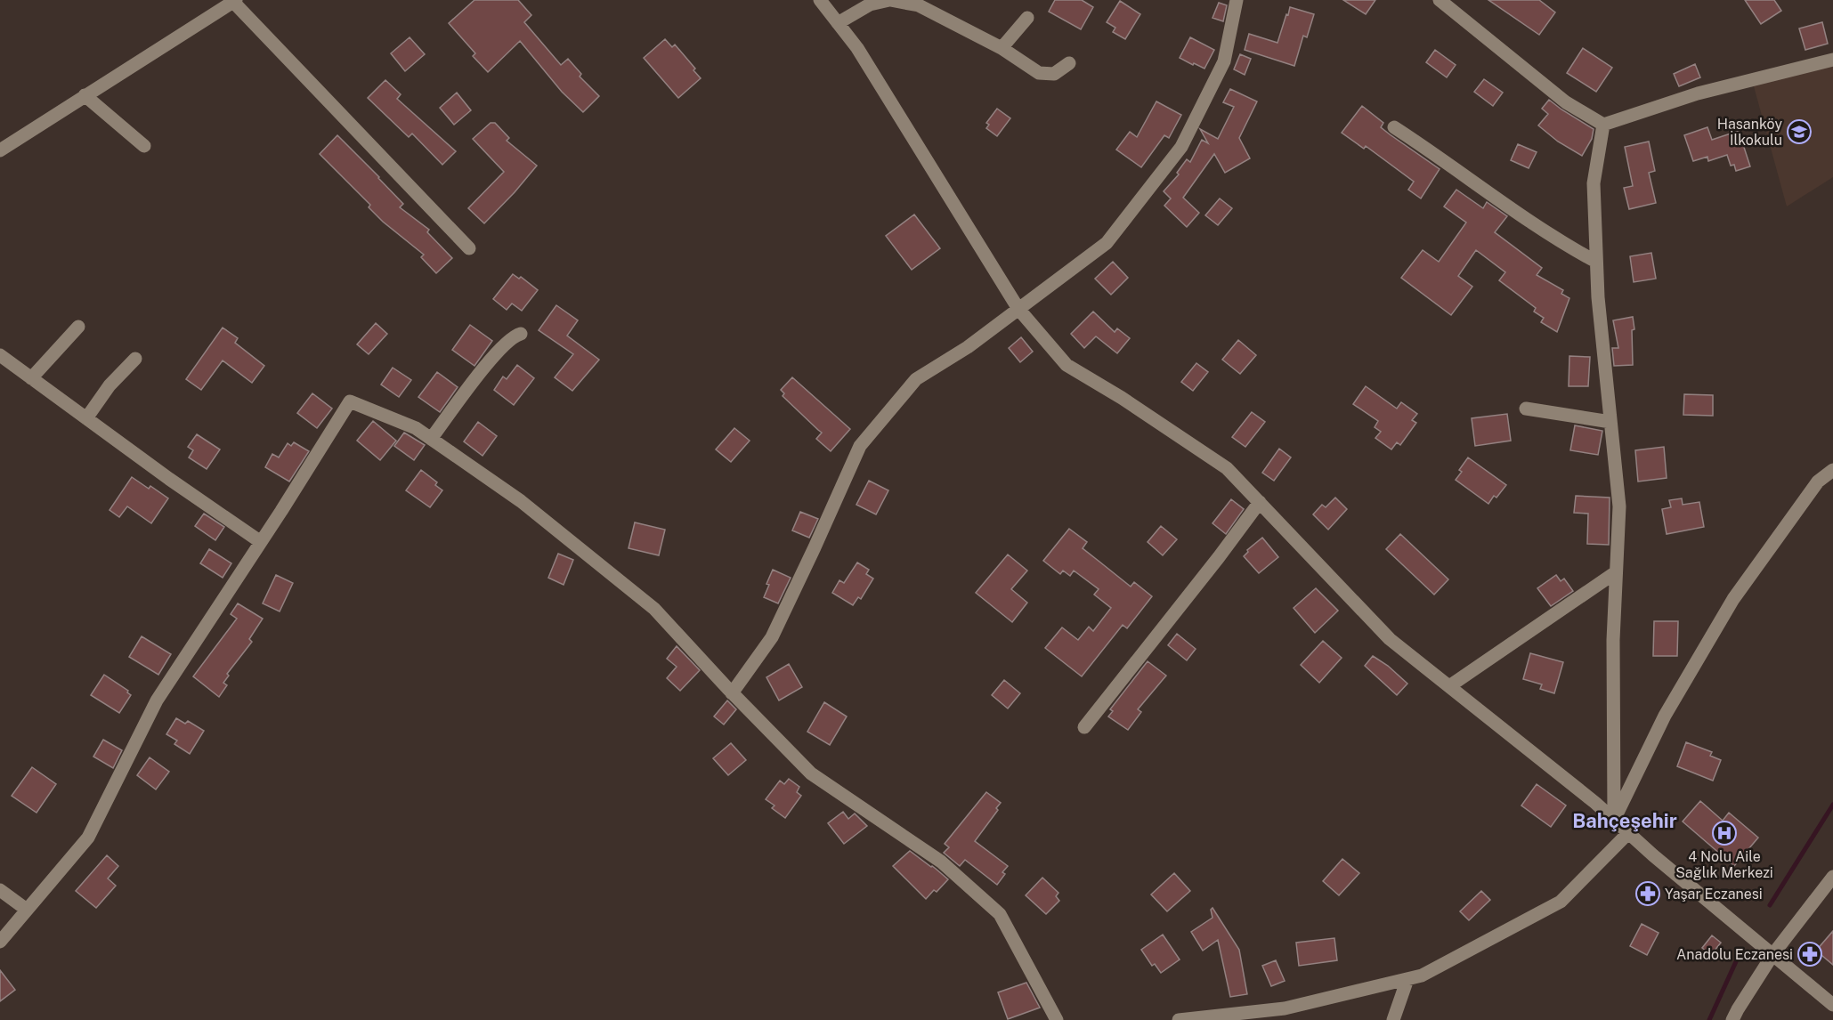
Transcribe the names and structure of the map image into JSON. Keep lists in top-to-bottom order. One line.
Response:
{"districts":["Bahçeşehir"],"places":{"school or university":["Hasanköy İlkokulu"],"hospital":["4 Nolu Aile Sağlık Merkezi"],"pharmacy":["Yaşar Eczanesi","Anadolu Eczanesi"]}}
